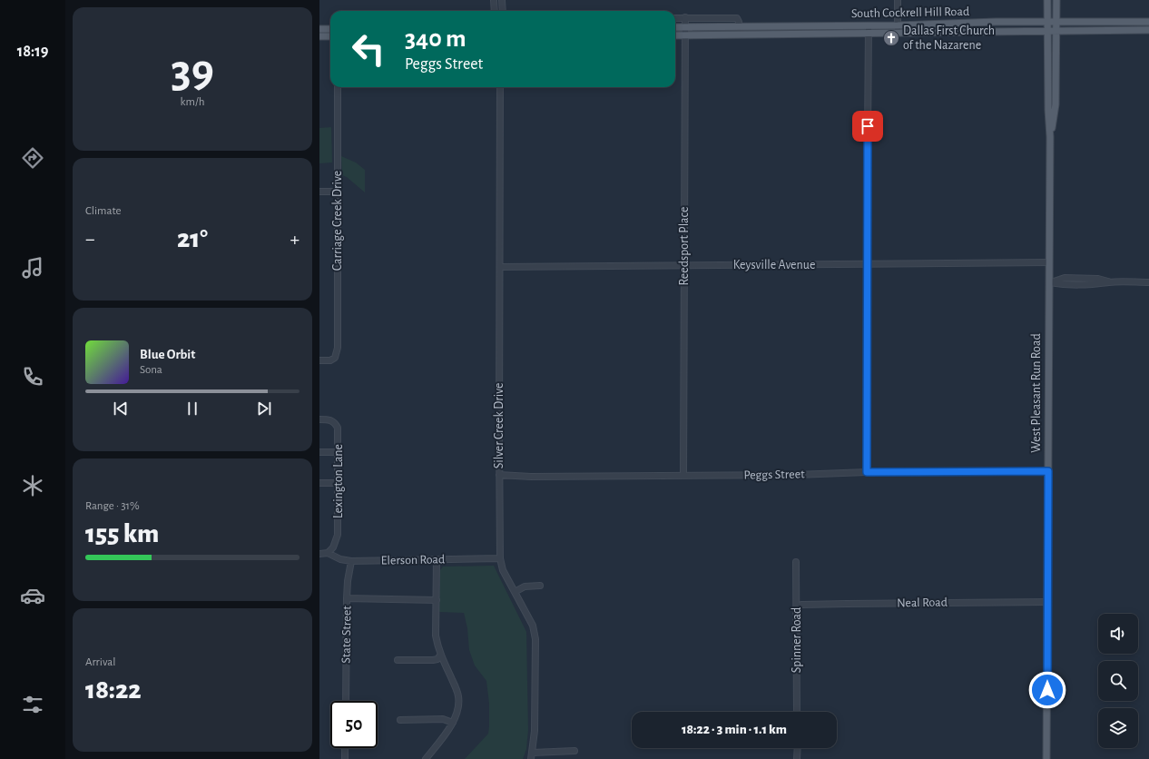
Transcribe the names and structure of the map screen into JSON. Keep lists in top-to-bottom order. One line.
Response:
{"streets":{"main road":["South Cockrell Hill Road","West Pleasant Run Road"],"street":["Carriage Creek Drive","Reedsport Place","Keysville Avenue","Silver Creek Drive","Peggs Street","Lexington Lane","Elerson Road","Neal Road","State Street","Spinner Road"]},"crossings":[["South Cockrell Hill Road","Reedsport Place"],["South Cockrell Hill Road","West Pleasant Run Road"],["Reedsport Place","Keysville Avenue"],["Reedsport Place","Peggs Street"],["Keysville Avenue","West Pleasant Run Road"],["Keysville Avenue","Silver Creek Drive"],["West Pleasant Run Road","Peggs Street"],["West Pleasant Run Road","Neal Road"],["Silver Creek Drive","Peggs Street"],["Silver Creek Drive","Elerson Road"],["Lexington Lane","Elerson Road"],["Elerson Road","State Street"],["Neal Road","Spinner Road"]],"places":{"church":["Dallas First Church of the Nazarene"]},"page":{"tabs":"18:19","tile":[["39","km/h"],"Climate",["Range · 31%","155 km"],["Arrival","18:22"]],"turn":["340 m","Peggs Street"],"heat":["−","21°","+"],"song":["Blue Orbit","Sona"],"limit":"50","trip":"18:22 · 3 min · 1.1 km"}}
